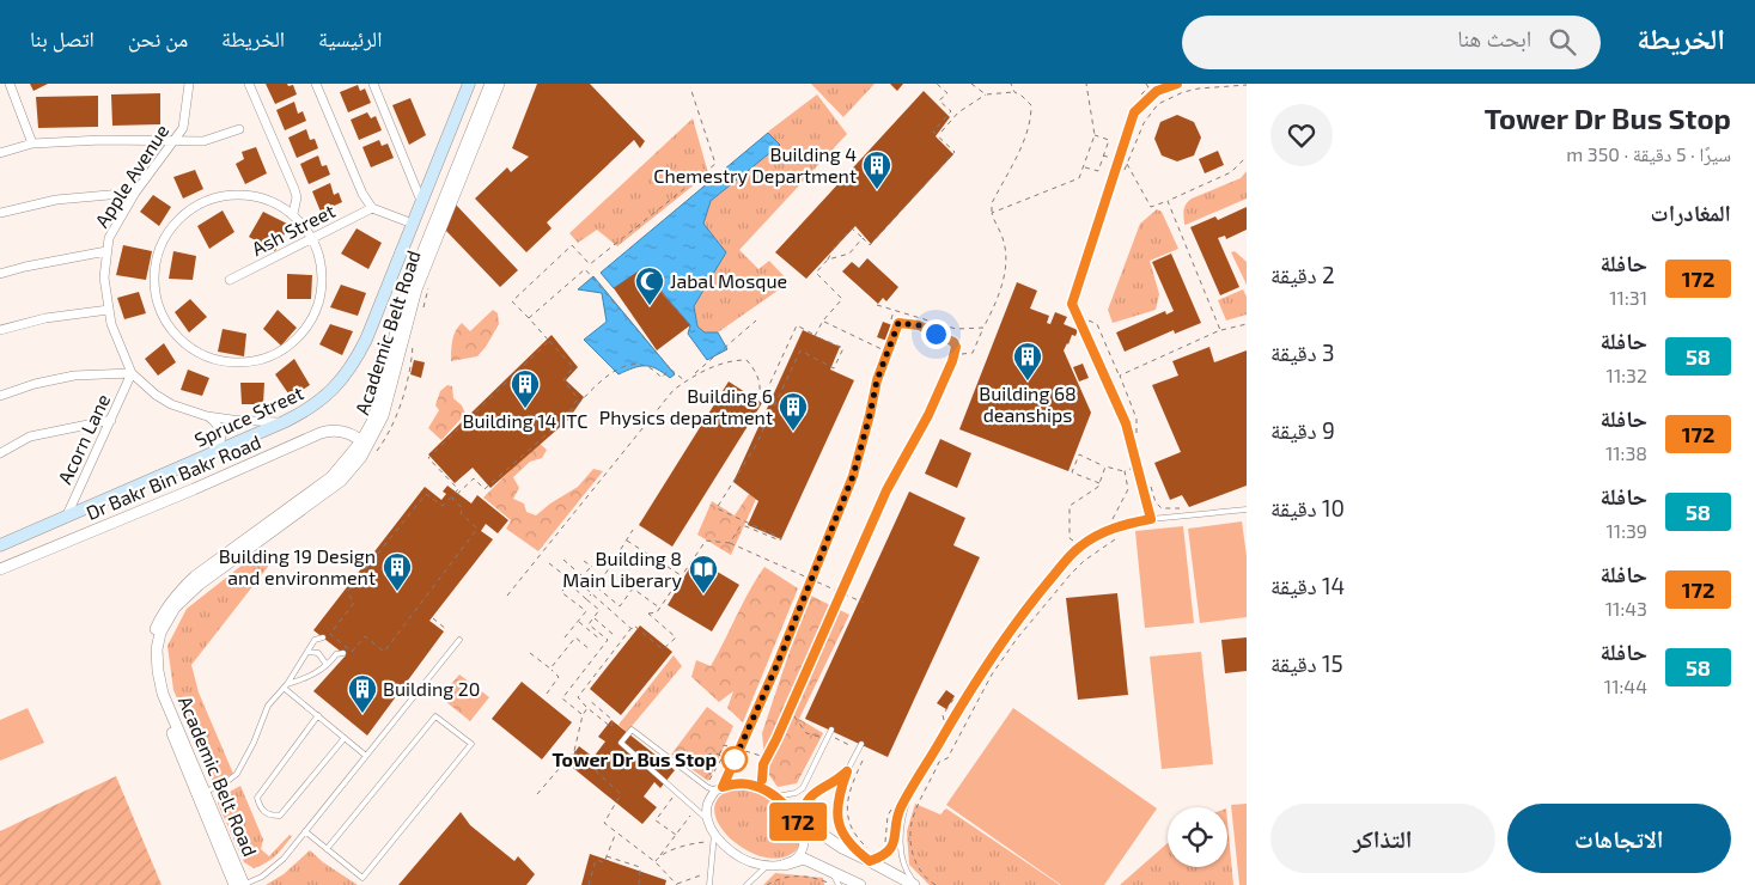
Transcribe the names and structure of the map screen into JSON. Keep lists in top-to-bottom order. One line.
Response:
{"streets":{"main road":["Spruce Street"],"street":["Apple Avenue","Ash Street","Academic Belt Road","Acorn Lane","Dr Bakr Bin Bakr Road"]},"crossings":[["Apple Avenue","Spruce Street"],["Apple Avenue","Acorn Lane"],["Academic Belt Road","Dr Bakr Bin Bakr Road"],["Spruce Street","Acorn Lane"]],"places":{"building":["Building 4 Chemestry Department","Building 68 deanships","Building 14 ITC","Building 6 Physics department","Building 19 Design and environment","Building 20"],"mosque":["Jabal Mosque"],"library":["Building 8 Main Liberary"],"other":["Tower Dr Bus Stop"]},"lines":["bus line 172"],"page":{"header":"الخريطة","search":"ابحث هنا","nav":["الرئيسية","الخريطة","من نحن","اتصل بنا"],"heading":[["Tower Dr Bus Stop","سيرًا · 5 دقيقة · 350 m"],"المغادرات"],"on_map":"172","list":[{"mark":"172","name":"حافلة","note":"11:31","value":"2 دقيقة"},{"mark":"58","name":"حافلة","note":"11:32","value":"3 دقيقة"},{"mark":"172","name":"حافلة","note":"11:38","value":"9 دقيقة"},{"mark":"58","name":"حافلة","note":"11:39","value":"10 دقيقة"},{"mark":"172","name":"حافلة","note":"11:43","value":"14 دقيقة"},{"mark":"58","name":"حافلة","note":"11:44","value":"15 دقيقة"}],"buttons":["الاتجاهات","التذاكر"]}}
